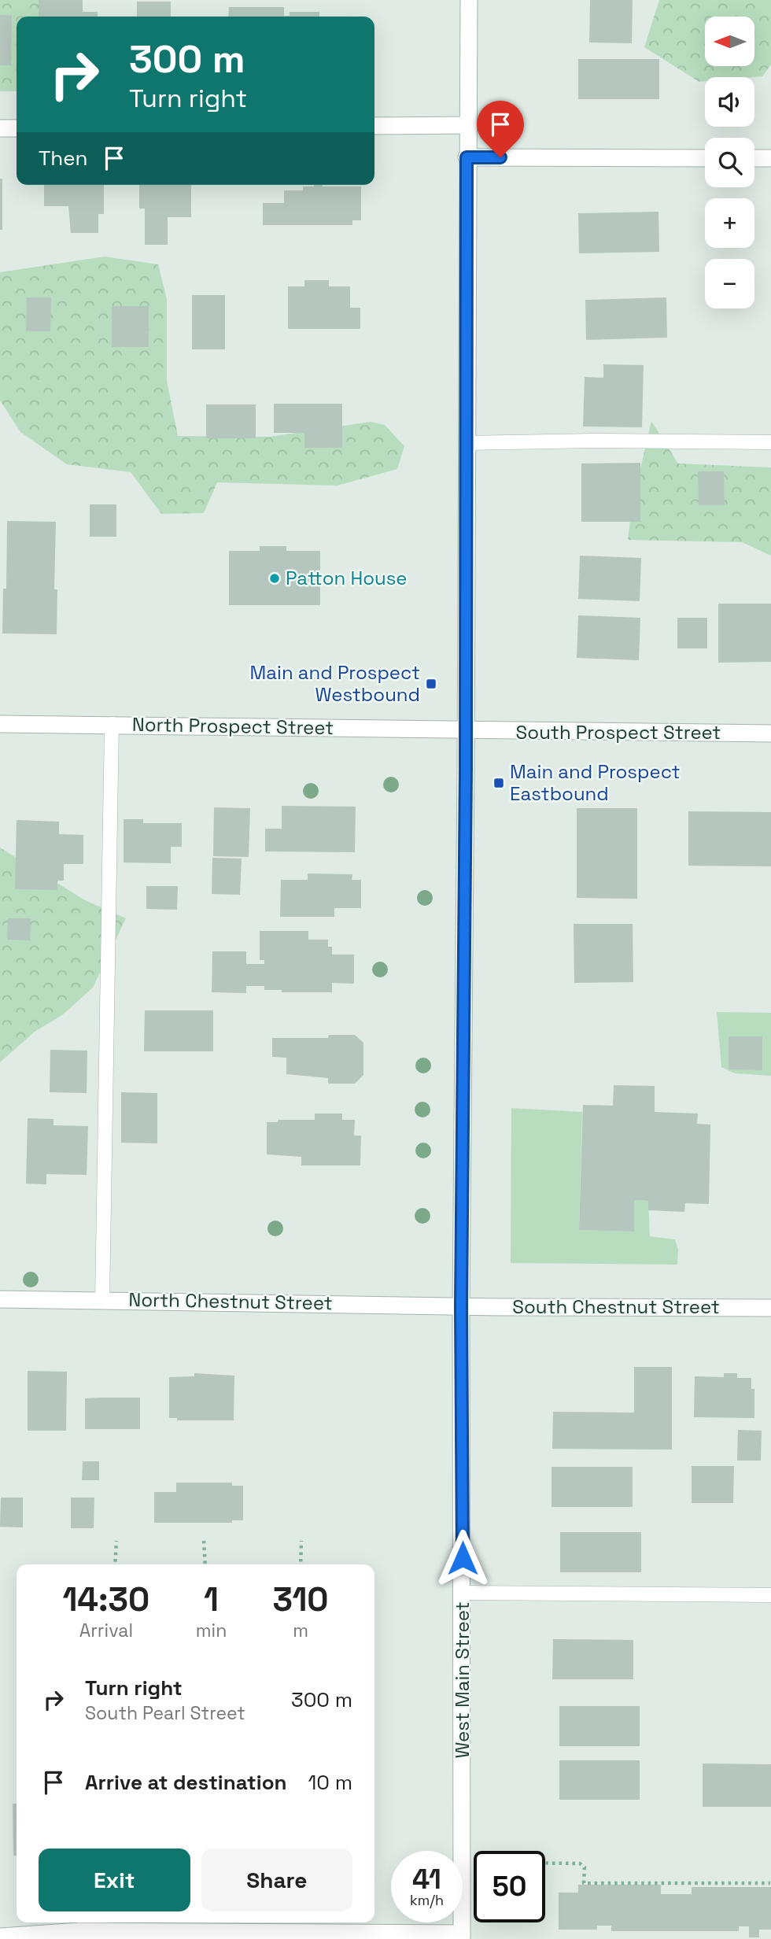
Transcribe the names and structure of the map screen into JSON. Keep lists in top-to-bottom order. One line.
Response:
{"streets":{"street":["North Prospect Street","South Prospect Street","North Chestnut Street","South Chestnut Street","West Main Street"]},"crossings":[["North Prospect Street","South Prospect Street"],["North Prospect Street","West Main Street"],["South Prospect Street","West Main Street"],["North Chestnut Street","South Chestnut Street"],["North Chestnut Street","West Main Street"],["South Chestnut Street","West Main Street"]],"places":{"other":["Patton House"],"transit":["Main and Prospect Westbound","Main and Prospect Eastbound"]},"north":"left","page":{"map_buttons":["+","−"],"turn":["300 m","Turn right"],"then":"Then","eta":["14:30","Arrival","1","min","310","m"],"list":[{"name":"Turn right","note":"South Pearl Street","value":"300 m"},{"name":"Arrive at destination","value":"10 m"}],"buttons":["Exit","Share"],"speed":"41 km/h","limit":"50"}}
